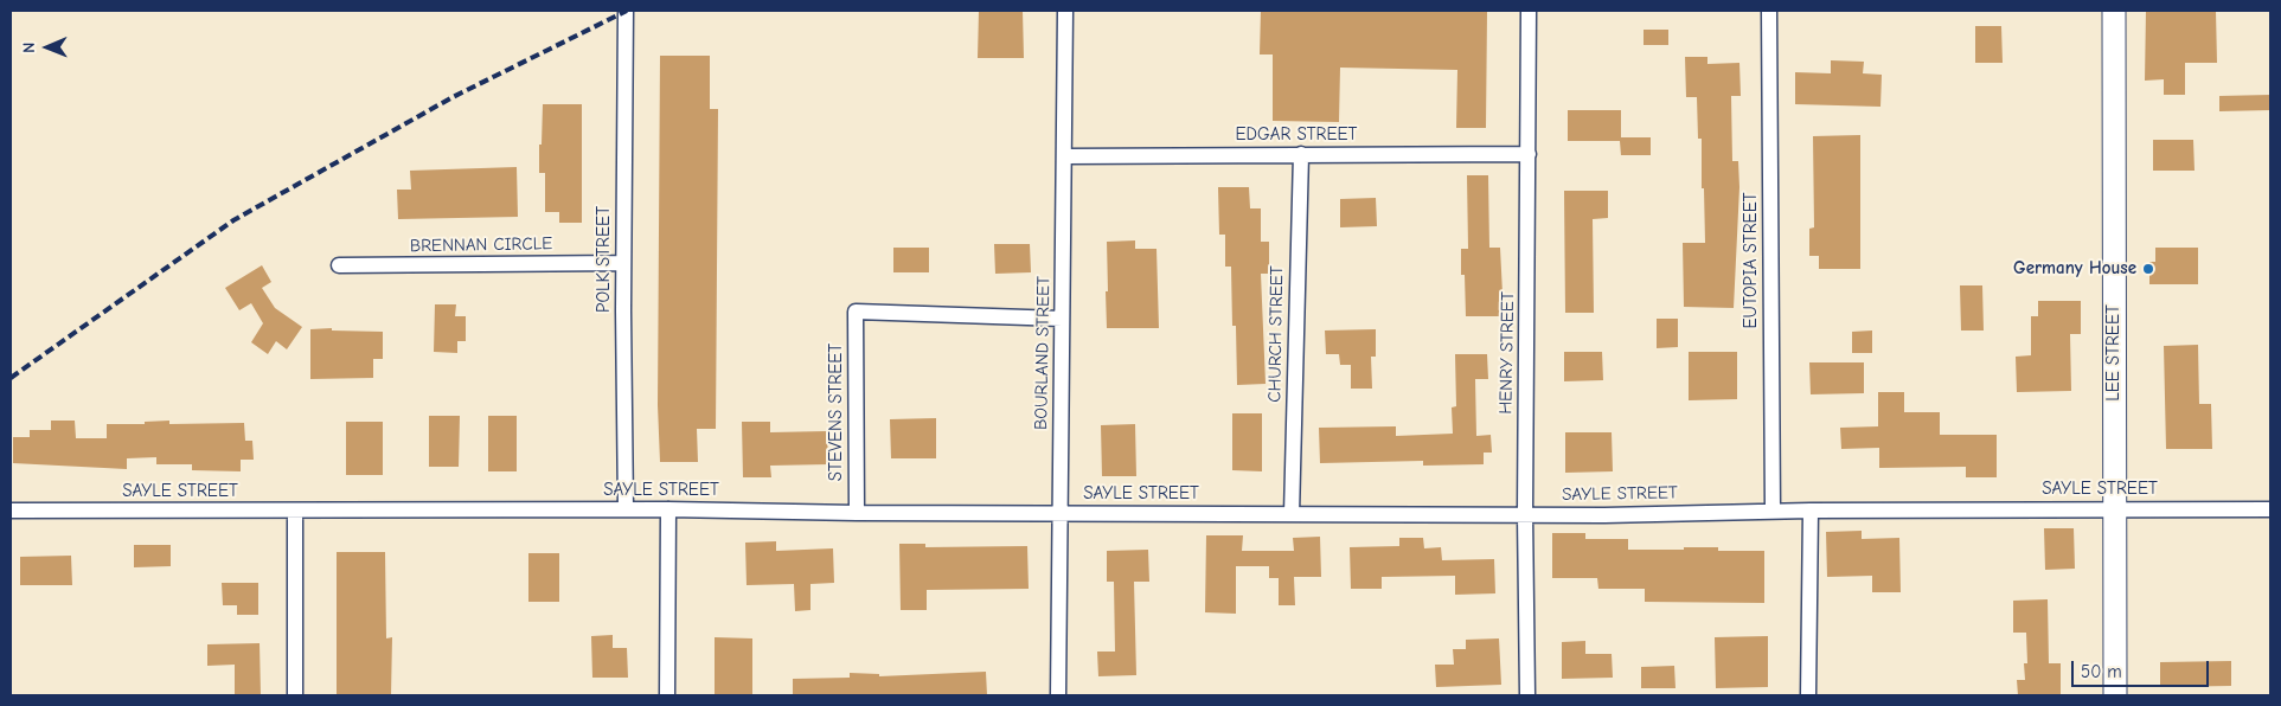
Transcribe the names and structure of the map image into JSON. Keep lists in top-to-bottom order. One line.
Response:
{"streets":{"main road":["LEE STREET"],"street":["EDGAR STREET","BRENNAN CIRCLE","POLK STREET","EUTOPIA STREET","CHURCH STREET","BOURLAND STREET","HENRY STREET","STEVENS STREET","SAYLE STREET"]},"crossings":[["EDGAR STREET","CHURCH STREET"],["EDGAR STREET","BOURLAND STREET"],["EDGAR STREET","HENRY STREET"],["BRENNAN CIRCLE","POLK STREET"],["POLK STREET","SAYLE STREET"],["EUTOPIA STREET","SAYLE STREET"],["CHURCH STREET","SAYLE STREET"],["BOURLAND STREET","STEVENS STREET"],["BOURLAND STREET","SAYLE STREET"],["HENRY STREET","SAYLE STREET"],["LEE STREET","SAYLE STREET"],["STEVENS STREET","SAYLE STREET"]],"places":["Germany House"],"scale_bar":"50 m","north":"left"}
